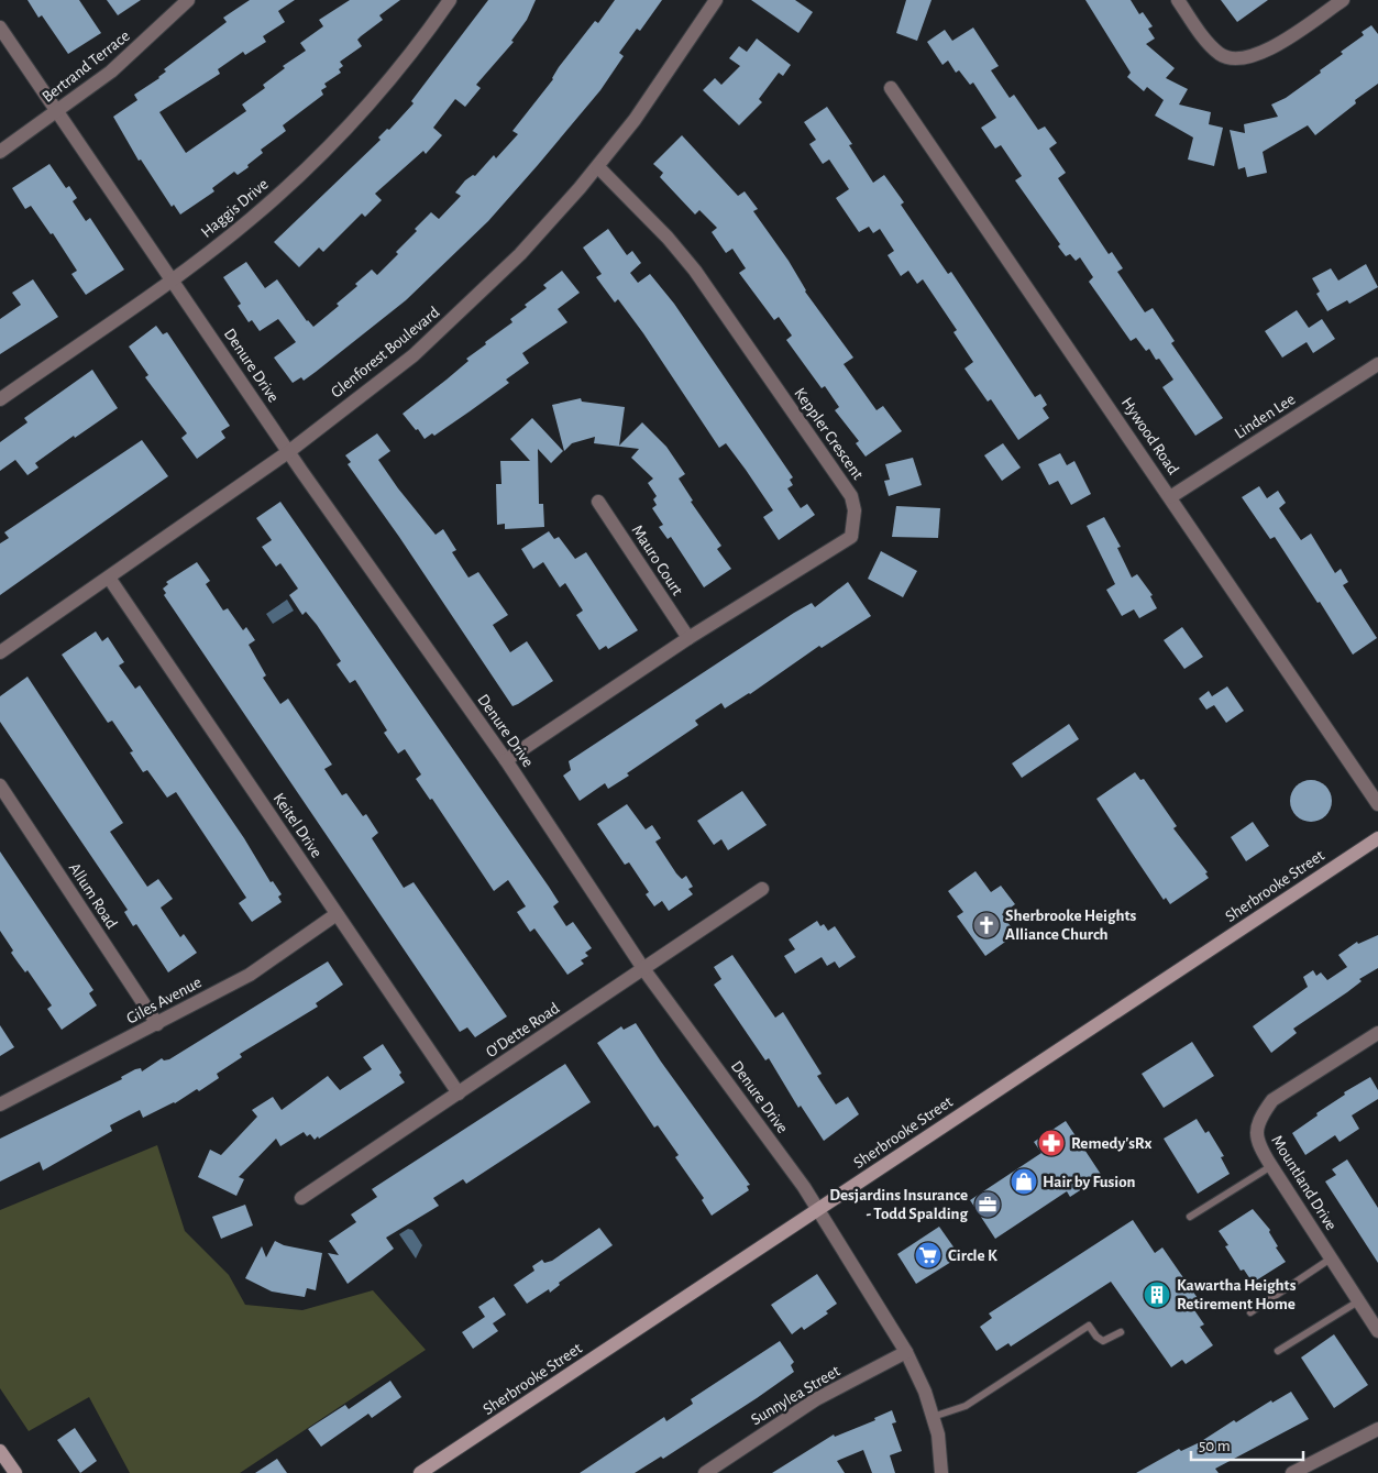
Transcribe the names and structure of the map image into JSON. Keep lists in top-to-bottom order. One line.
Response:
{"streets":{"main road":["Sherbrooke Street"],"street":["Bertrand Terrace","Haggis Drive","Glenforest Boulevard","Denure Drive","Linden Lee","Keppler Crescent","Hywood Road","Mauro Court","Keitel Drive","Allum Road","Giles Avenue","O'Dette Road","Mountland Drive","Sunnylea Street"]},"crossings":[["Bertrand Terrace","Denure Drive"],["Haggis Drive","Denure Drive"],["Glenforest Boulevard","Denure Drive"],["Glenforest Boulevard","Keppler Crescent"],["Glenforest Boulevard","Keitel Drive"],["Denure Drive","Keppler Crescent"],["Denure Drive","Sherbrooke Street"],["Denure Drive","O'Dette Road"],["Denure Drive","Sunnylea Street"],["Linden Lee","Hywood Road"],["Keppler Crescent","Mauro Court"],["Keitel Drive","Giles Avenue"],["Keitel Drive","O'Dette Road"],["Allum Road","Giles Avenue"]],"places":{"church":["Sherbrooke Heights Alliance Church"],"pharmacy":["Remedy'sRx"],"shop":["Hair by Fusion"],"office":["Desjardins Insurance - Todd Spalding"],"supermarket":["Circle K"],"building":["Kawartha Heights Retirement Home"]},"scale_bar":"50 m"}
